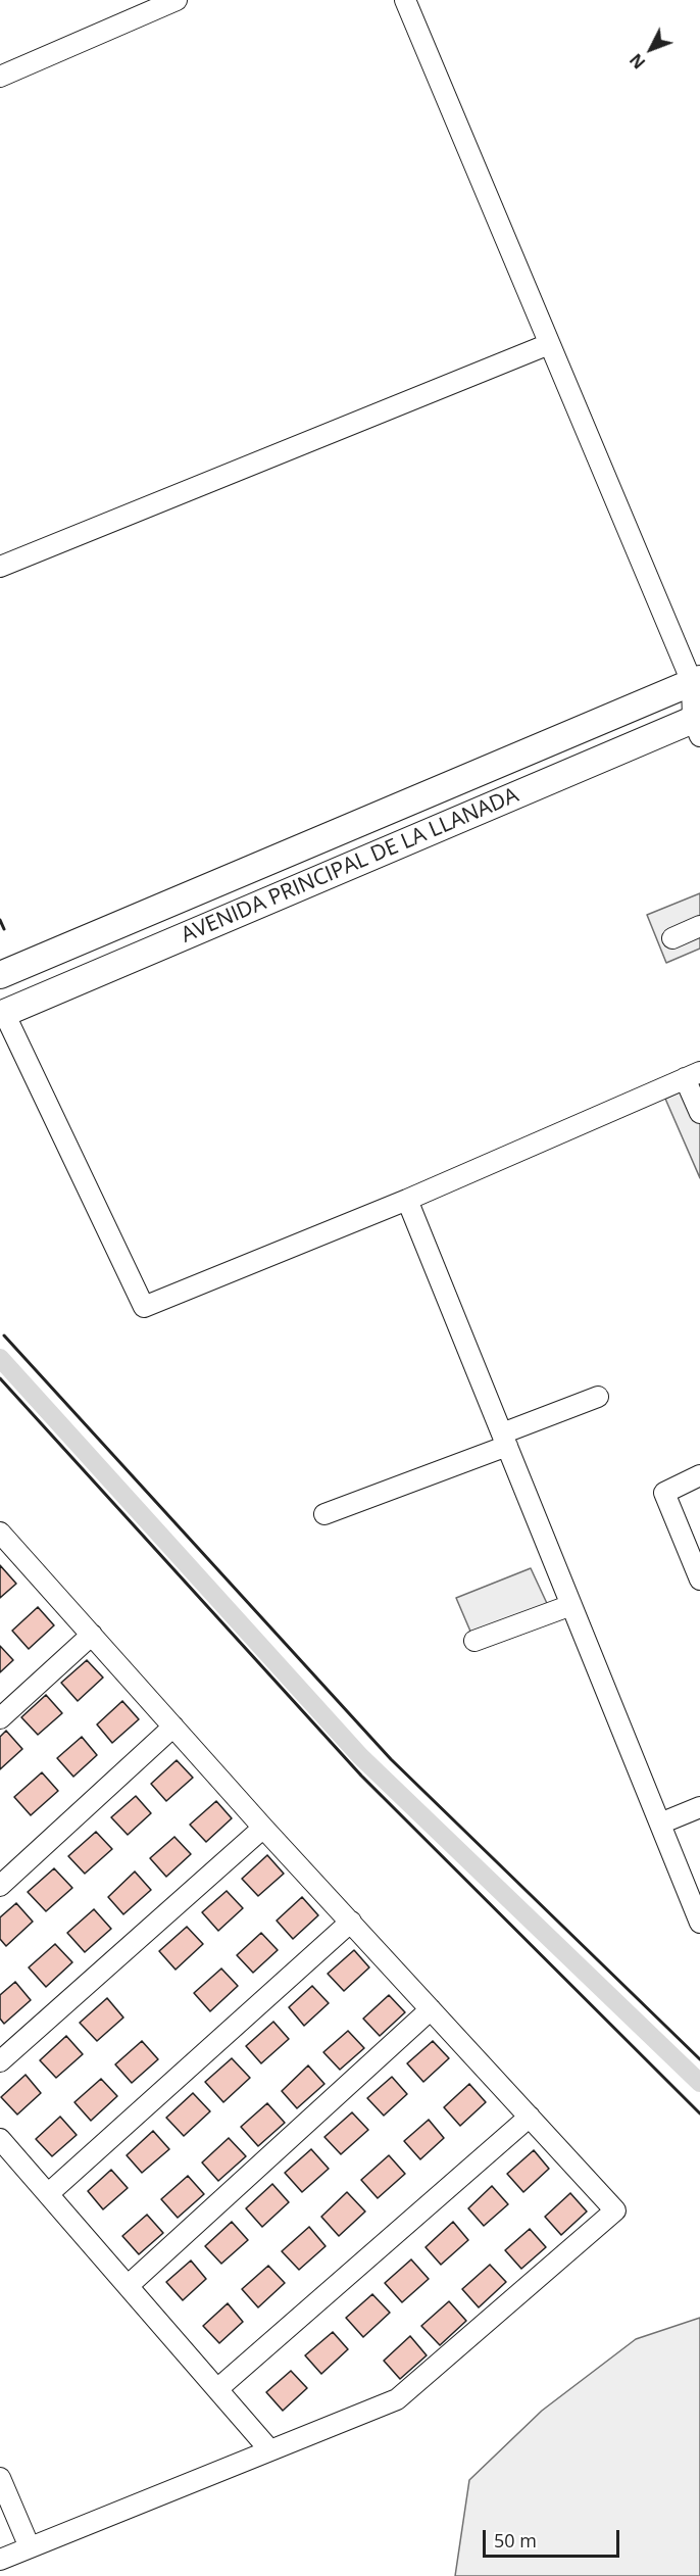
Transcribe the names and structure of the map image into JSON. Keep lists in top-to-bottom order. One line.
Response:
{"streets":{"main road":["AVENIDA PRINCIPAL DE LA LLANADA"]},"scale_bar":"50 m","north":"bottom left"}
